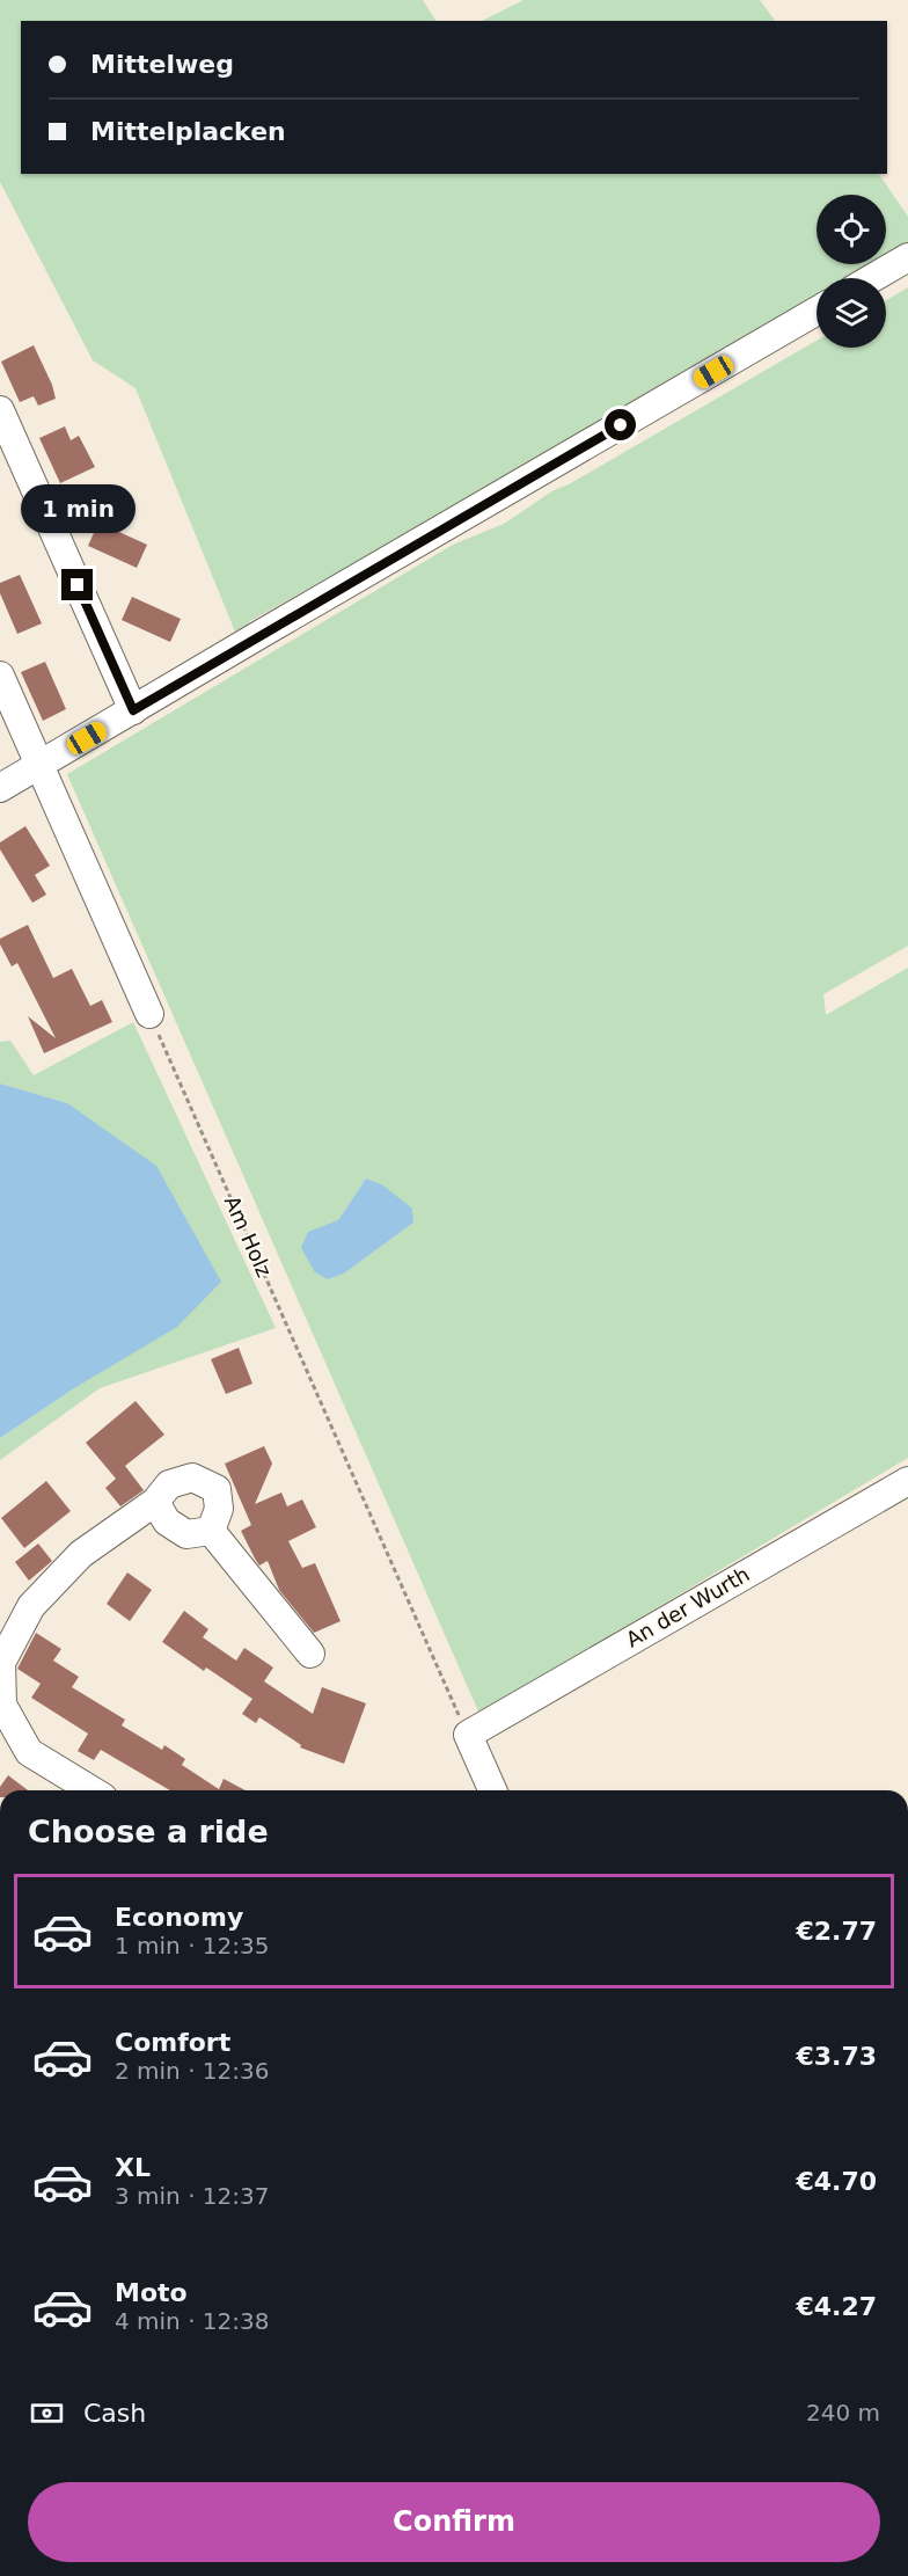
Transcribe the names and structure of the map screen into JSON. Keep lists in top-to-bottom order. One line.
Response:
{"streets":{"street":["An der Wurth"],"path":["Am Holz"]},"crossings":[["Am Holz","An der Wurth"]],"page":{"banner":["Mittelweg","Mittelplacken"],"bubble":"1 min","heading":"Choose a ride","list":[{"name":"Economy","note":"1 min · 12:35","value":"€2.77"},{"name":"Comfort","note":"2 min · 12:36","value":"€3.73"},{"name":"XL","note":"3 min · 12:37","value":"€4.70"},{"name":"Moto","note":"4 min · 12:38","value":"€4.27"}],"pay":["Cash","240 m"],"buttons":"Confirm"}}
